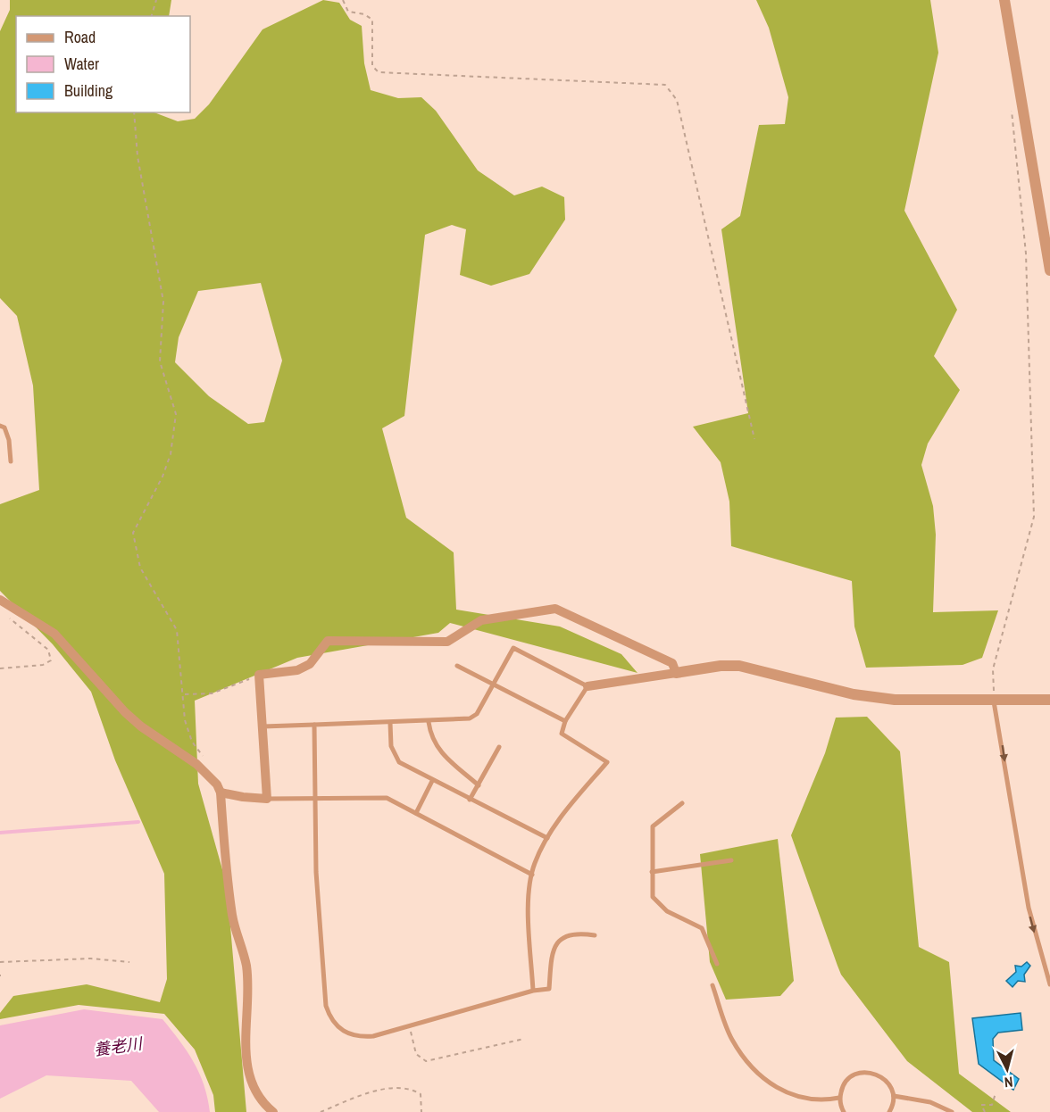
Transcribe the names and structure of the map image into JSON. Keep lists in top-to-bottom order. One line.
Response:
{"water":["養老川"],"legend":["Road","Water","Building"],"north":"bottom"}
